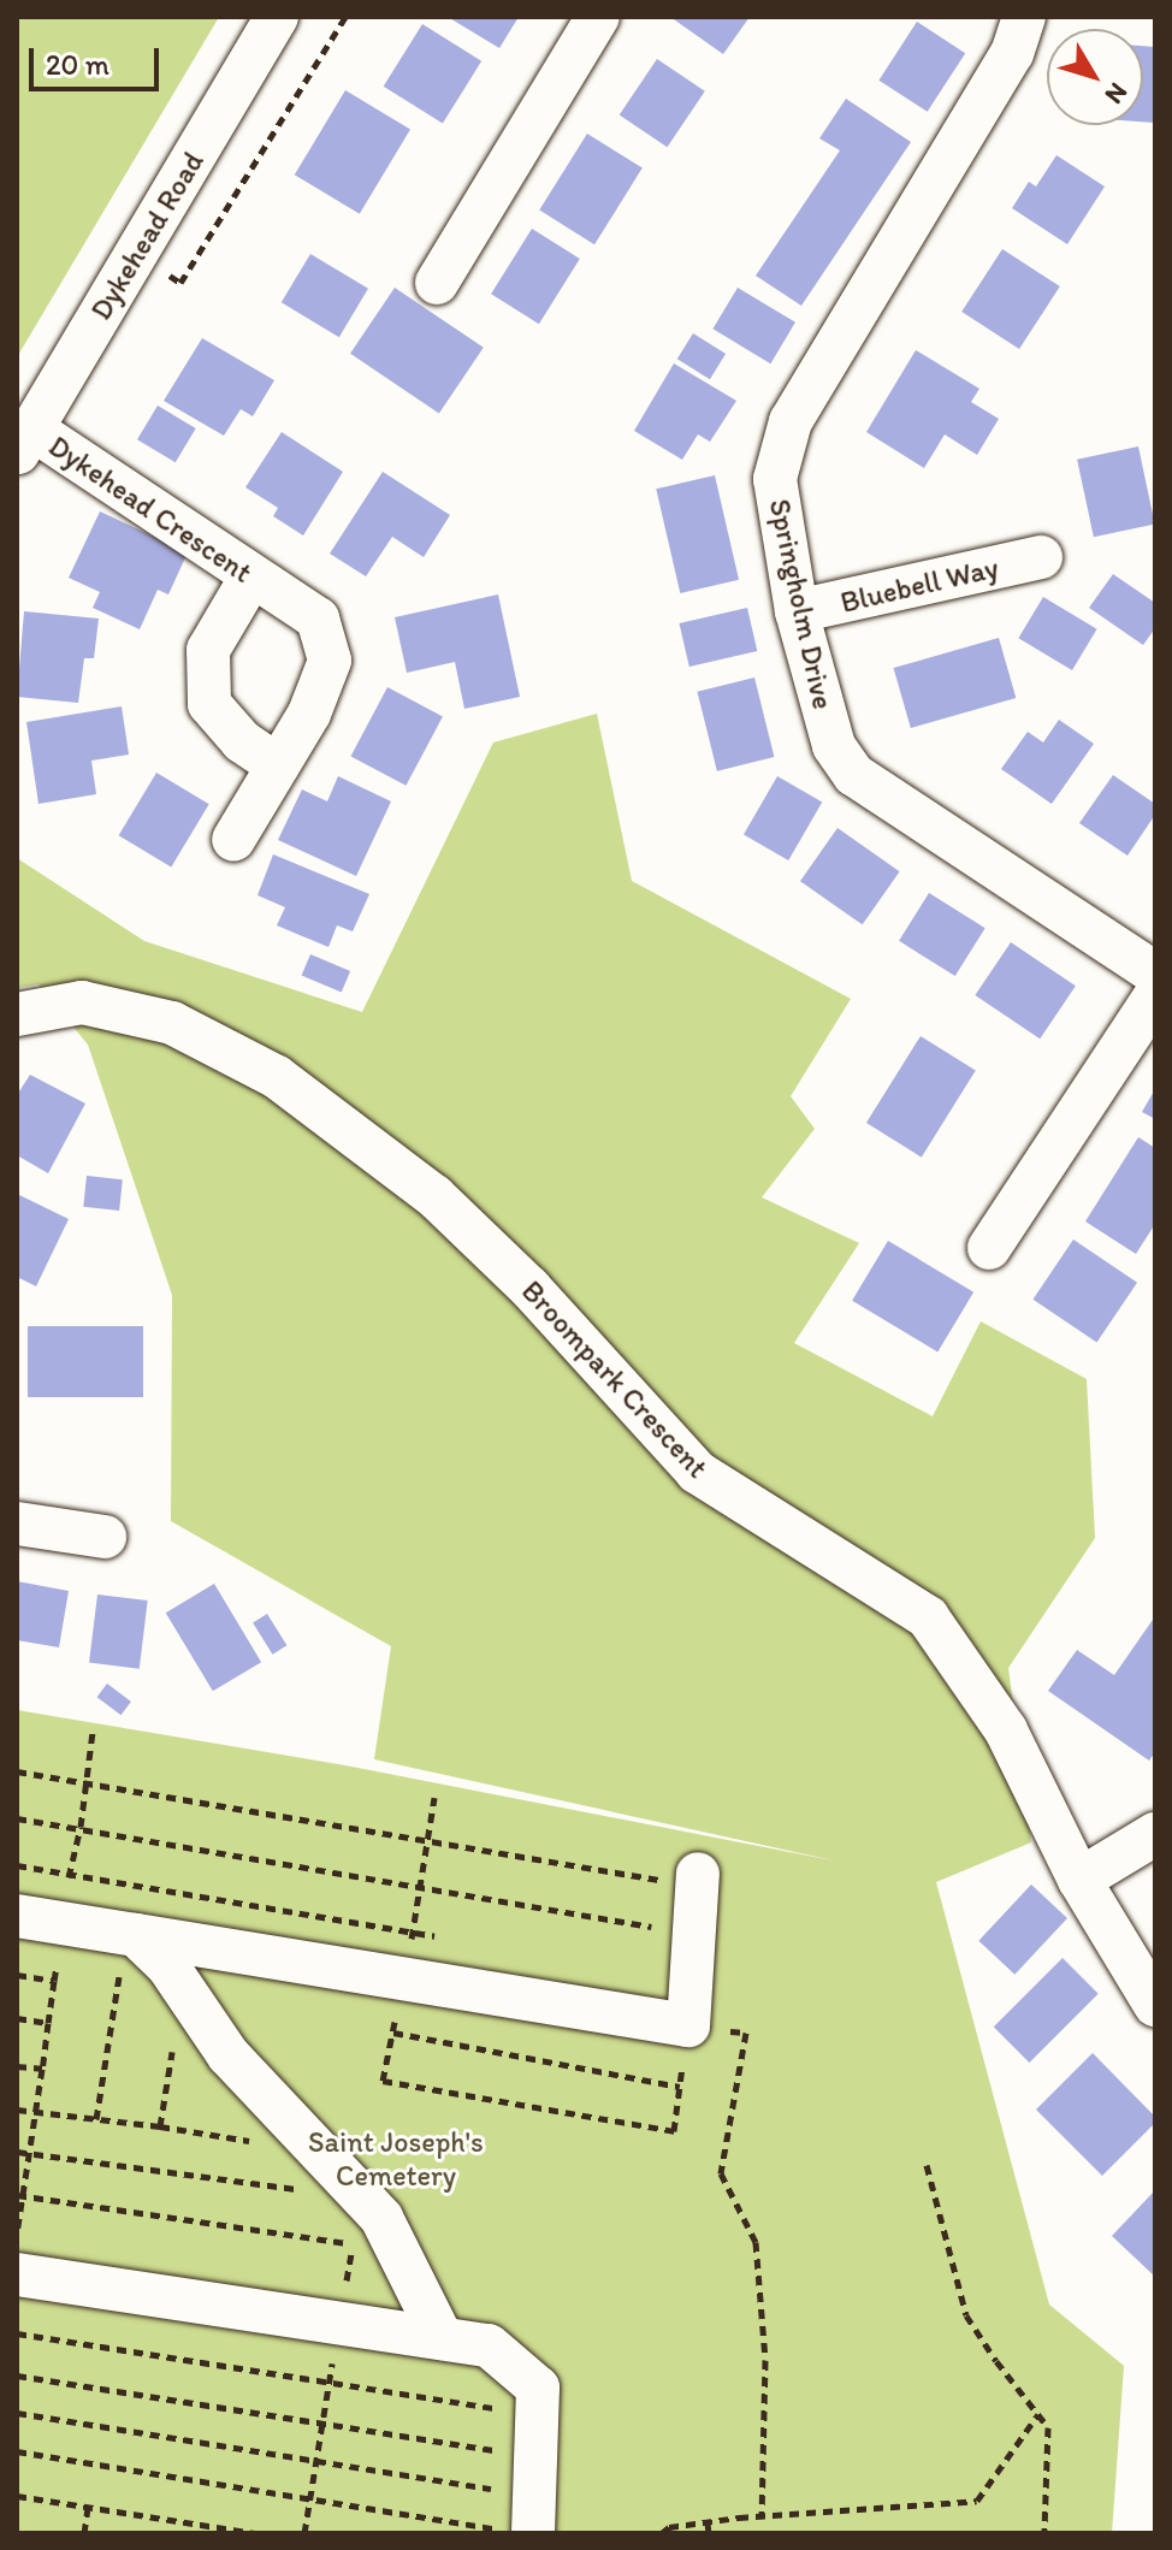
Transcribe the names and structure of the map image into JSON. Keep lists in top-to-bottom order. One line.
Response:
{"streets":{"street":["Dykehead Road","Dykehead Crescent","Bluebell Way","Springholm Drive","Broompark Crescent"]},"crossings":[["Dykehead Road","Dykehead Crescent"],["Bluebell Way","Springholm Drive"]],"parks":["Saint Joseph's Cemetery"],"scale_bar":"20 m","north":"bottom right"}
